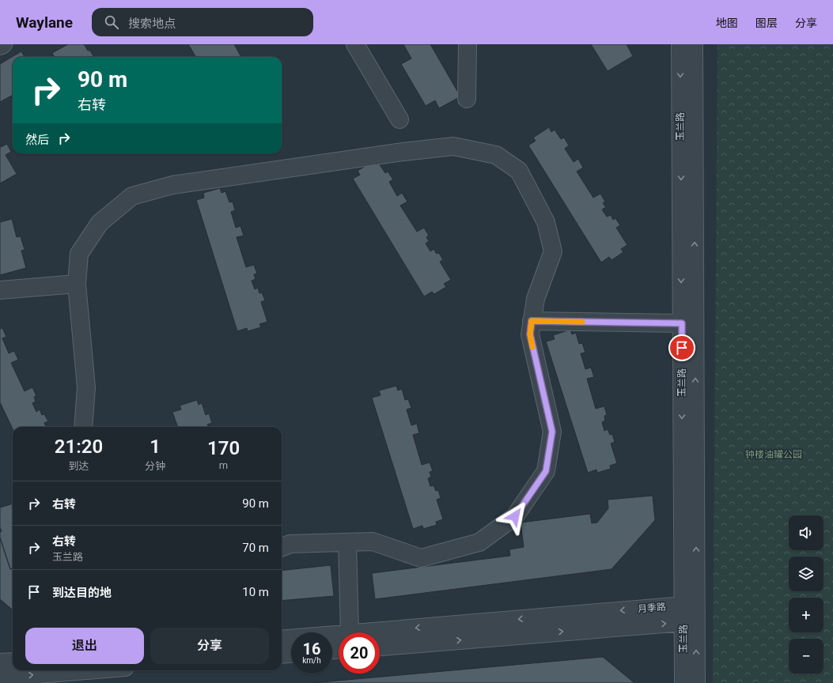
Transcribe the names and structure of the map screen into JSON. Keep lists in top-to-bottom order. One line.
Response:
{"streets":{"street":["玉兰路","月季路"]},"crossings":[["玉兰路","月季路"]],"parks":["钟楼油罐公园"],"page":{"header":"Waylane","search":"搜索地点","nav":["地图","图层","分享"],"turn":["90 m","右转"],"then":"然后","eta":["21:20","到达","1","分钟","170","m"],"list":[{"name":"右转","value":"90 m"},{"name":"右转","note":"玉兰路","value":"70 m"},{"name":"到达目的地","value":"10 m"}],"map_buttons":["+","−"],"buttons":["退出","分享"],"speed":"16 km/h","limit":"20"}}
